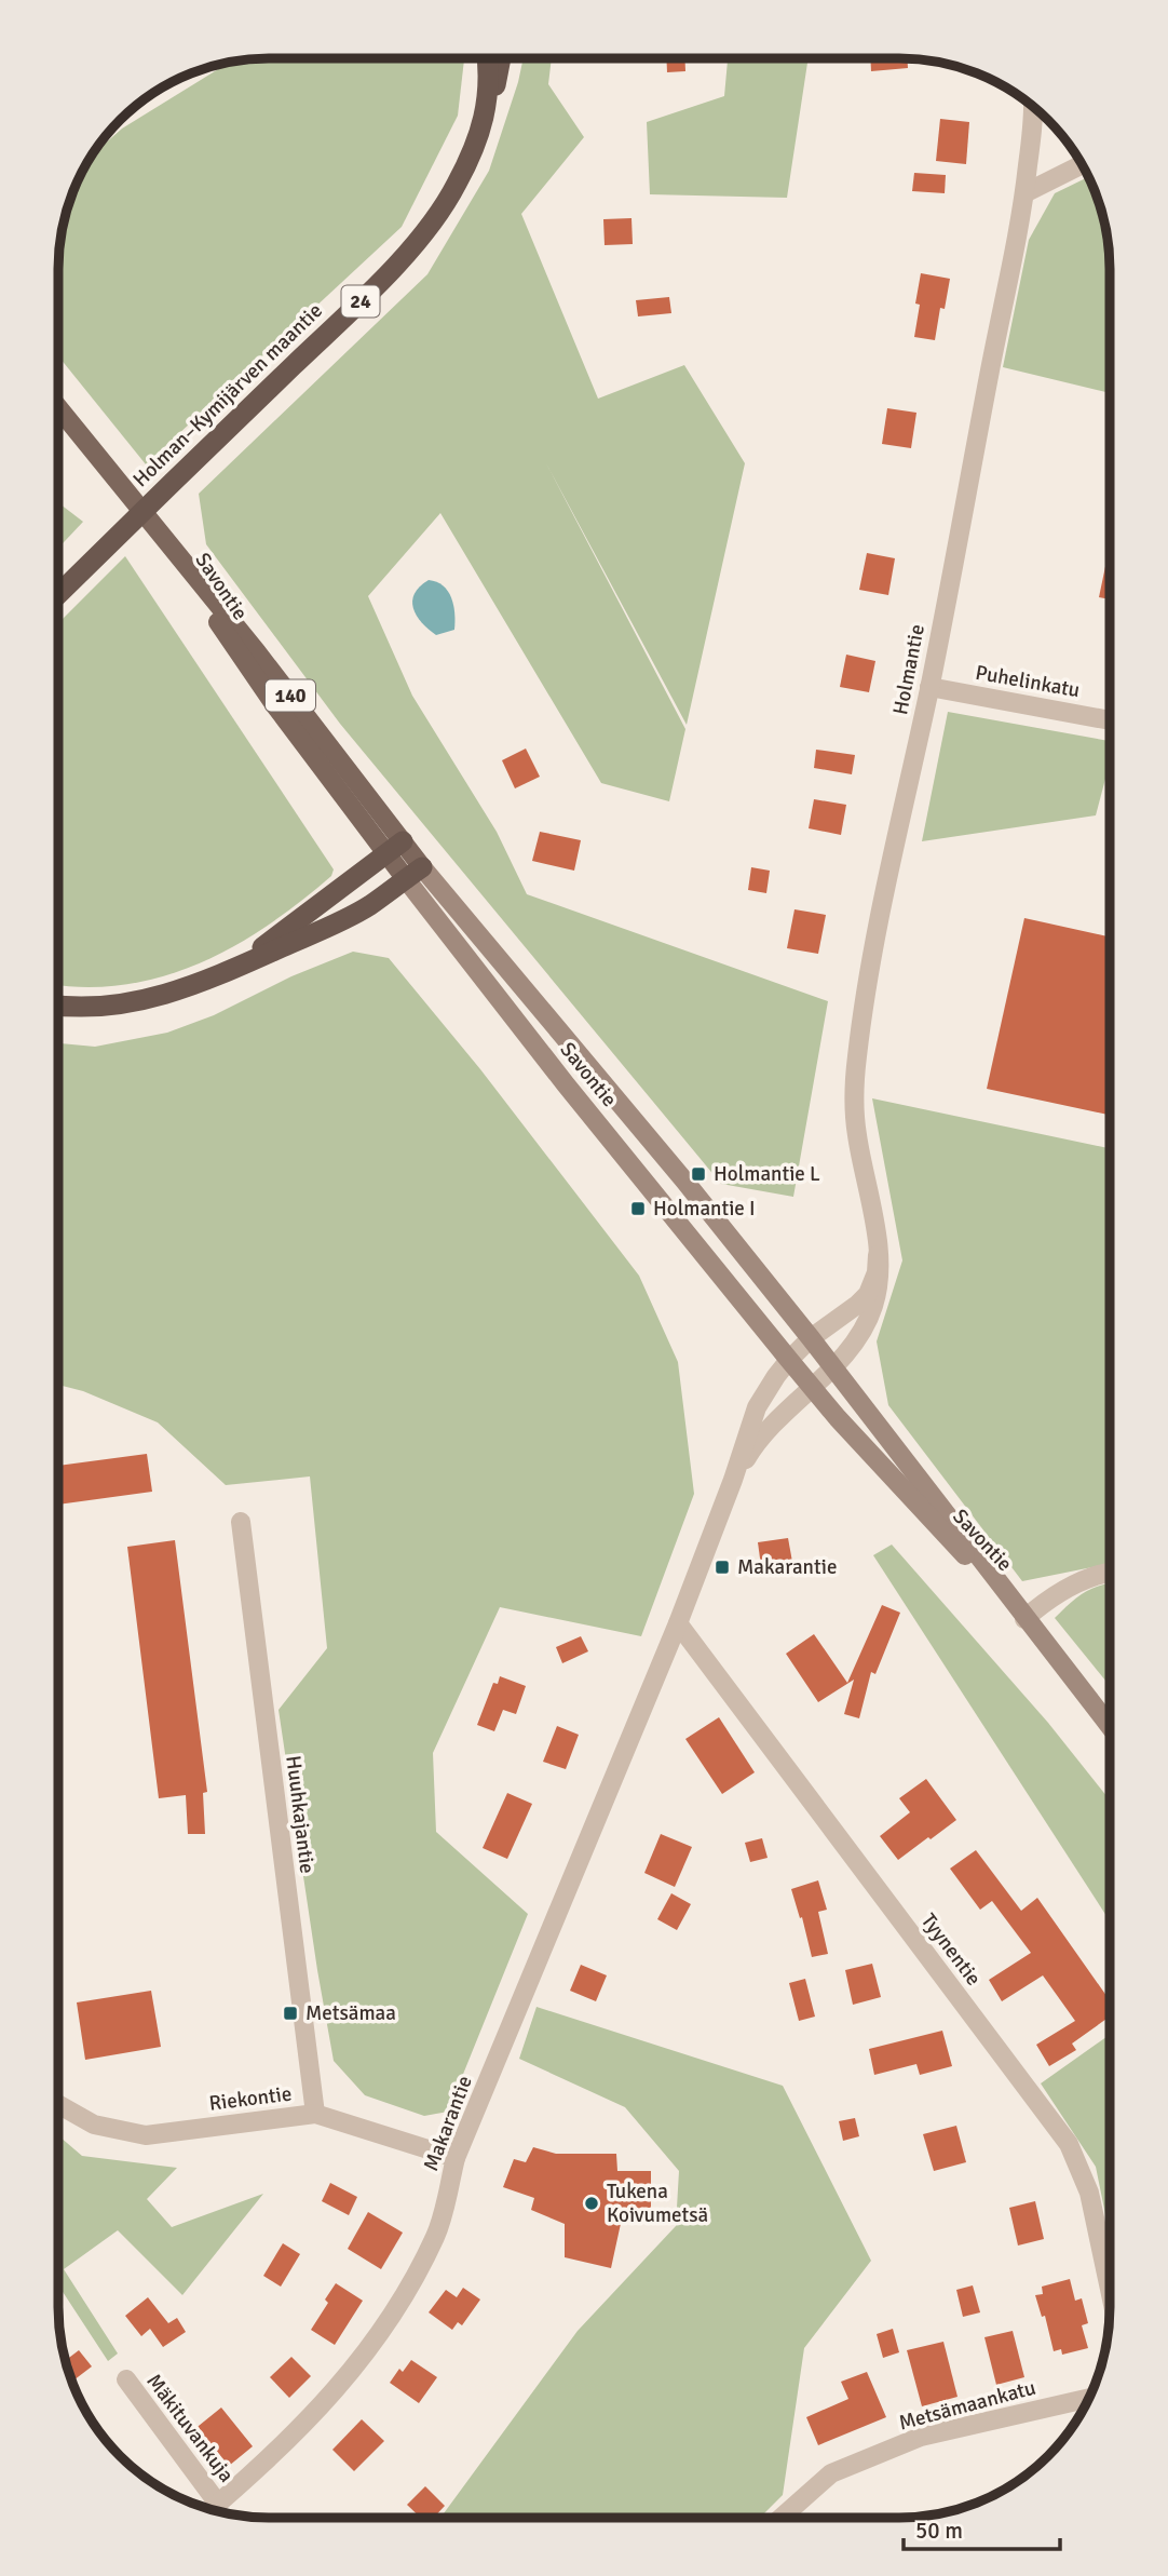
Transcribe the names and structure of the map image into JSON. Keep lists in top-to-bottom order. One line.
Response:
{"streets":{"highway":["24","Holman–Kymijärven maantie"],"main road":["Savontie","140"],"street":["Holmantie","Puhelinkatu","Huuhkajantie","Tyynentie","Riekontie","Makarantie","Metsämaankatu","Mäkituvankuja"]},"crossings":[["24","Holman–Kymijärven maantie"],["Savontie","Holmantie"],["Savontie","Makarantie"],["Holmantie","Puhelinkatu"],["Holmantie","Makarantie"],["Huuhkajantie","Riekontie"],["Tyynentie","Makarantie"],["Riekontie","Makarantie"],["Makarantie","Mäkituvankuja"]],"places":{"transit":["Holmantie L","Holmantie I","Makarantie","Metsämaa"],"other":["Tukena Koivumetsä"]},"scale_bar":"50 m"}
